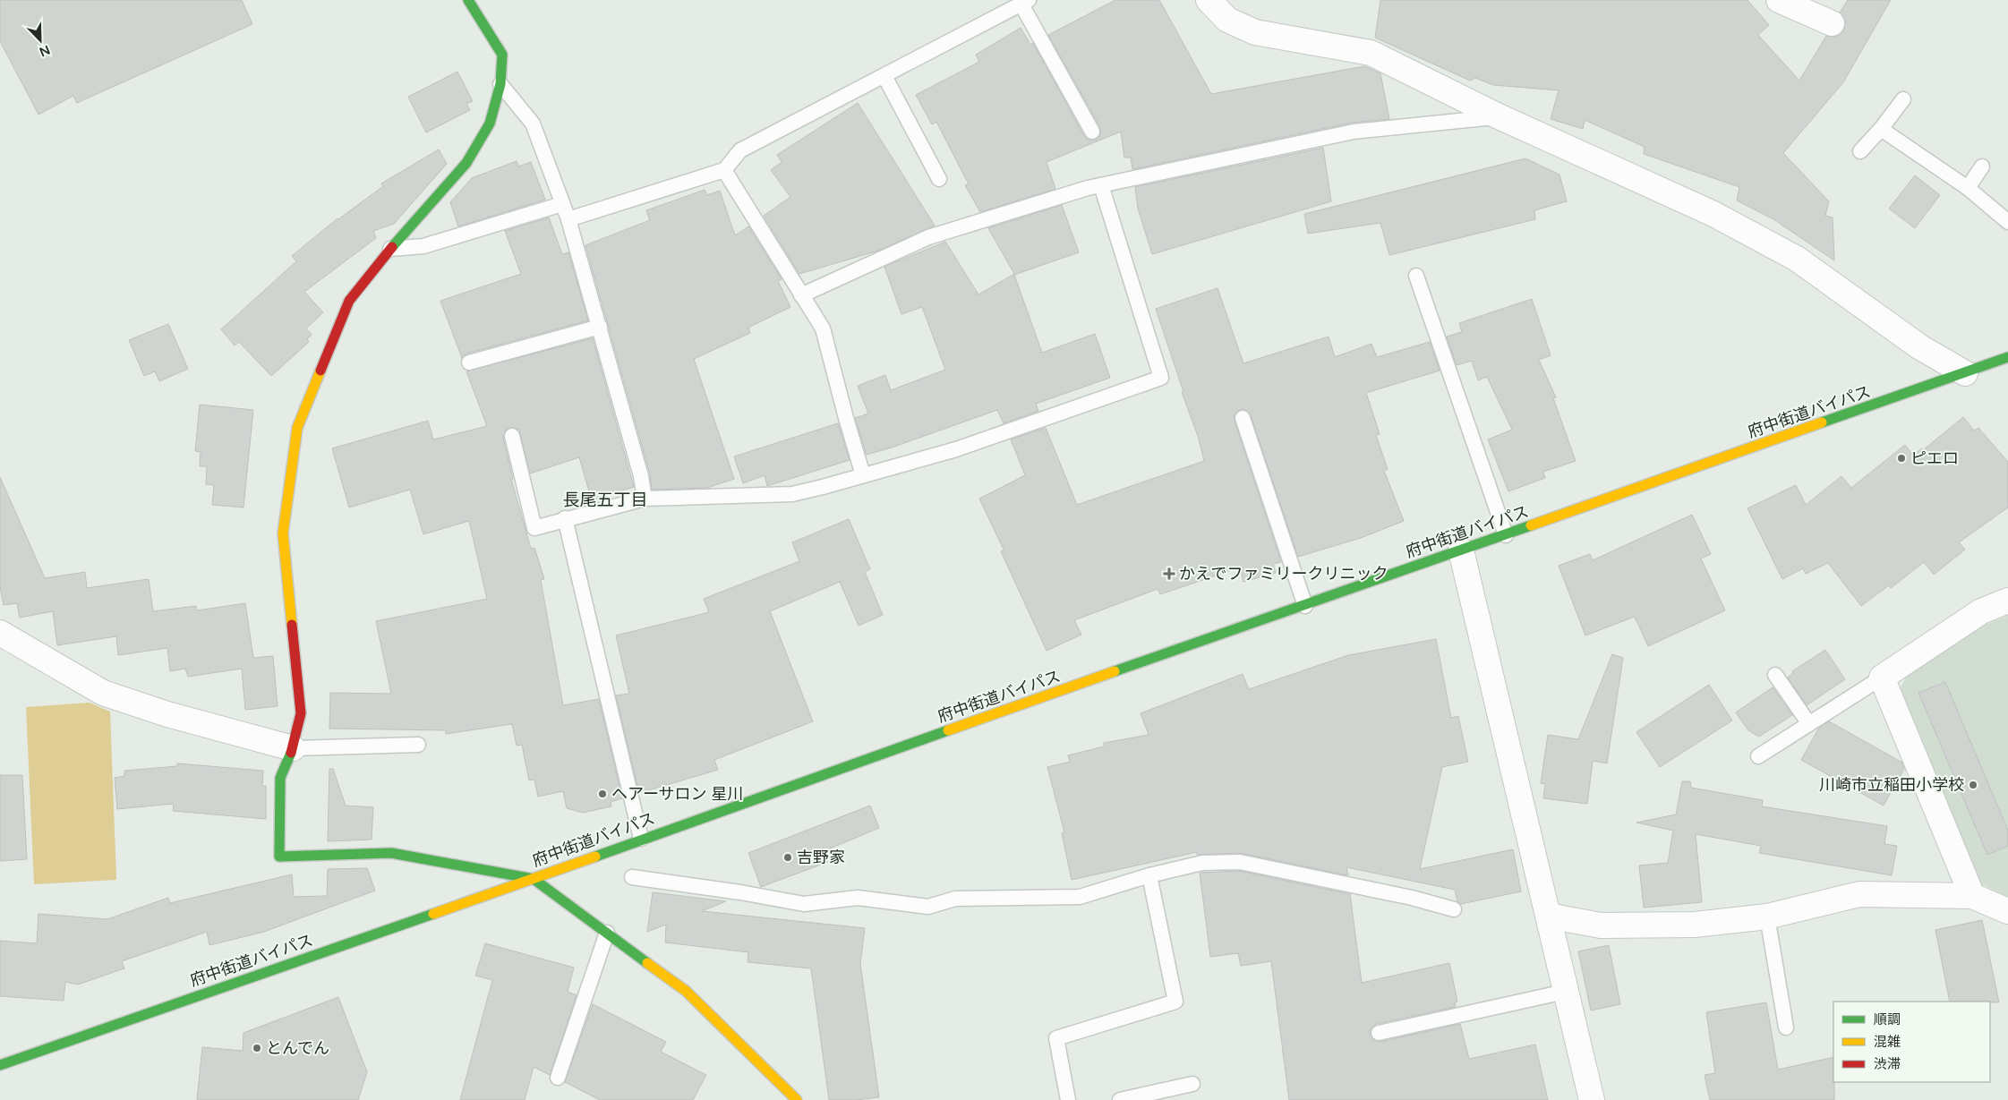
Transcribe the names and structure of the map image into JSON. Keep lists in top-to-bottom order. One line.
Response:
{"streets":{"street":["府中街道バイパス"]},"districts":["長尾五丁目"],"places":{"other":["ピエロ","川崎市立稲田小学校","ヘアーサロン 星川","吉野家","とんでん"],"health":["かえでファミリークリニック"]},"legend":["順調","混雑","渋滞"],"north":"bottom right"}
